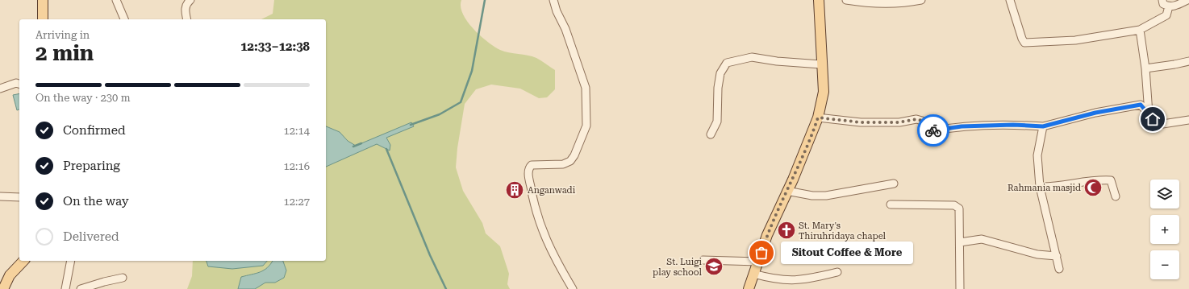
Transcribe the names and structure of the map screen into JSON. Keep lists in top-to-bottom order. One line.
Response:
{"places":{"mosque":["Rahmania masjid"],"building":["Anganwadi"],"church":["St. Mary's Thiruhridaya chapel"],"other":["Sitout Coffee & More"],"school or university":["St. Luigi play school"]},"page":{"heading":["2 min","Arriving in","12:33–12:38"],"bar":"On the way · 230 m","list":[["Confirmed","12:14"],["Preparing","12:16"],["On the way","12:27"],"Delivered"],"map_buttons":["+","−"],"bubble":"Sitout Coffee & More"}}
